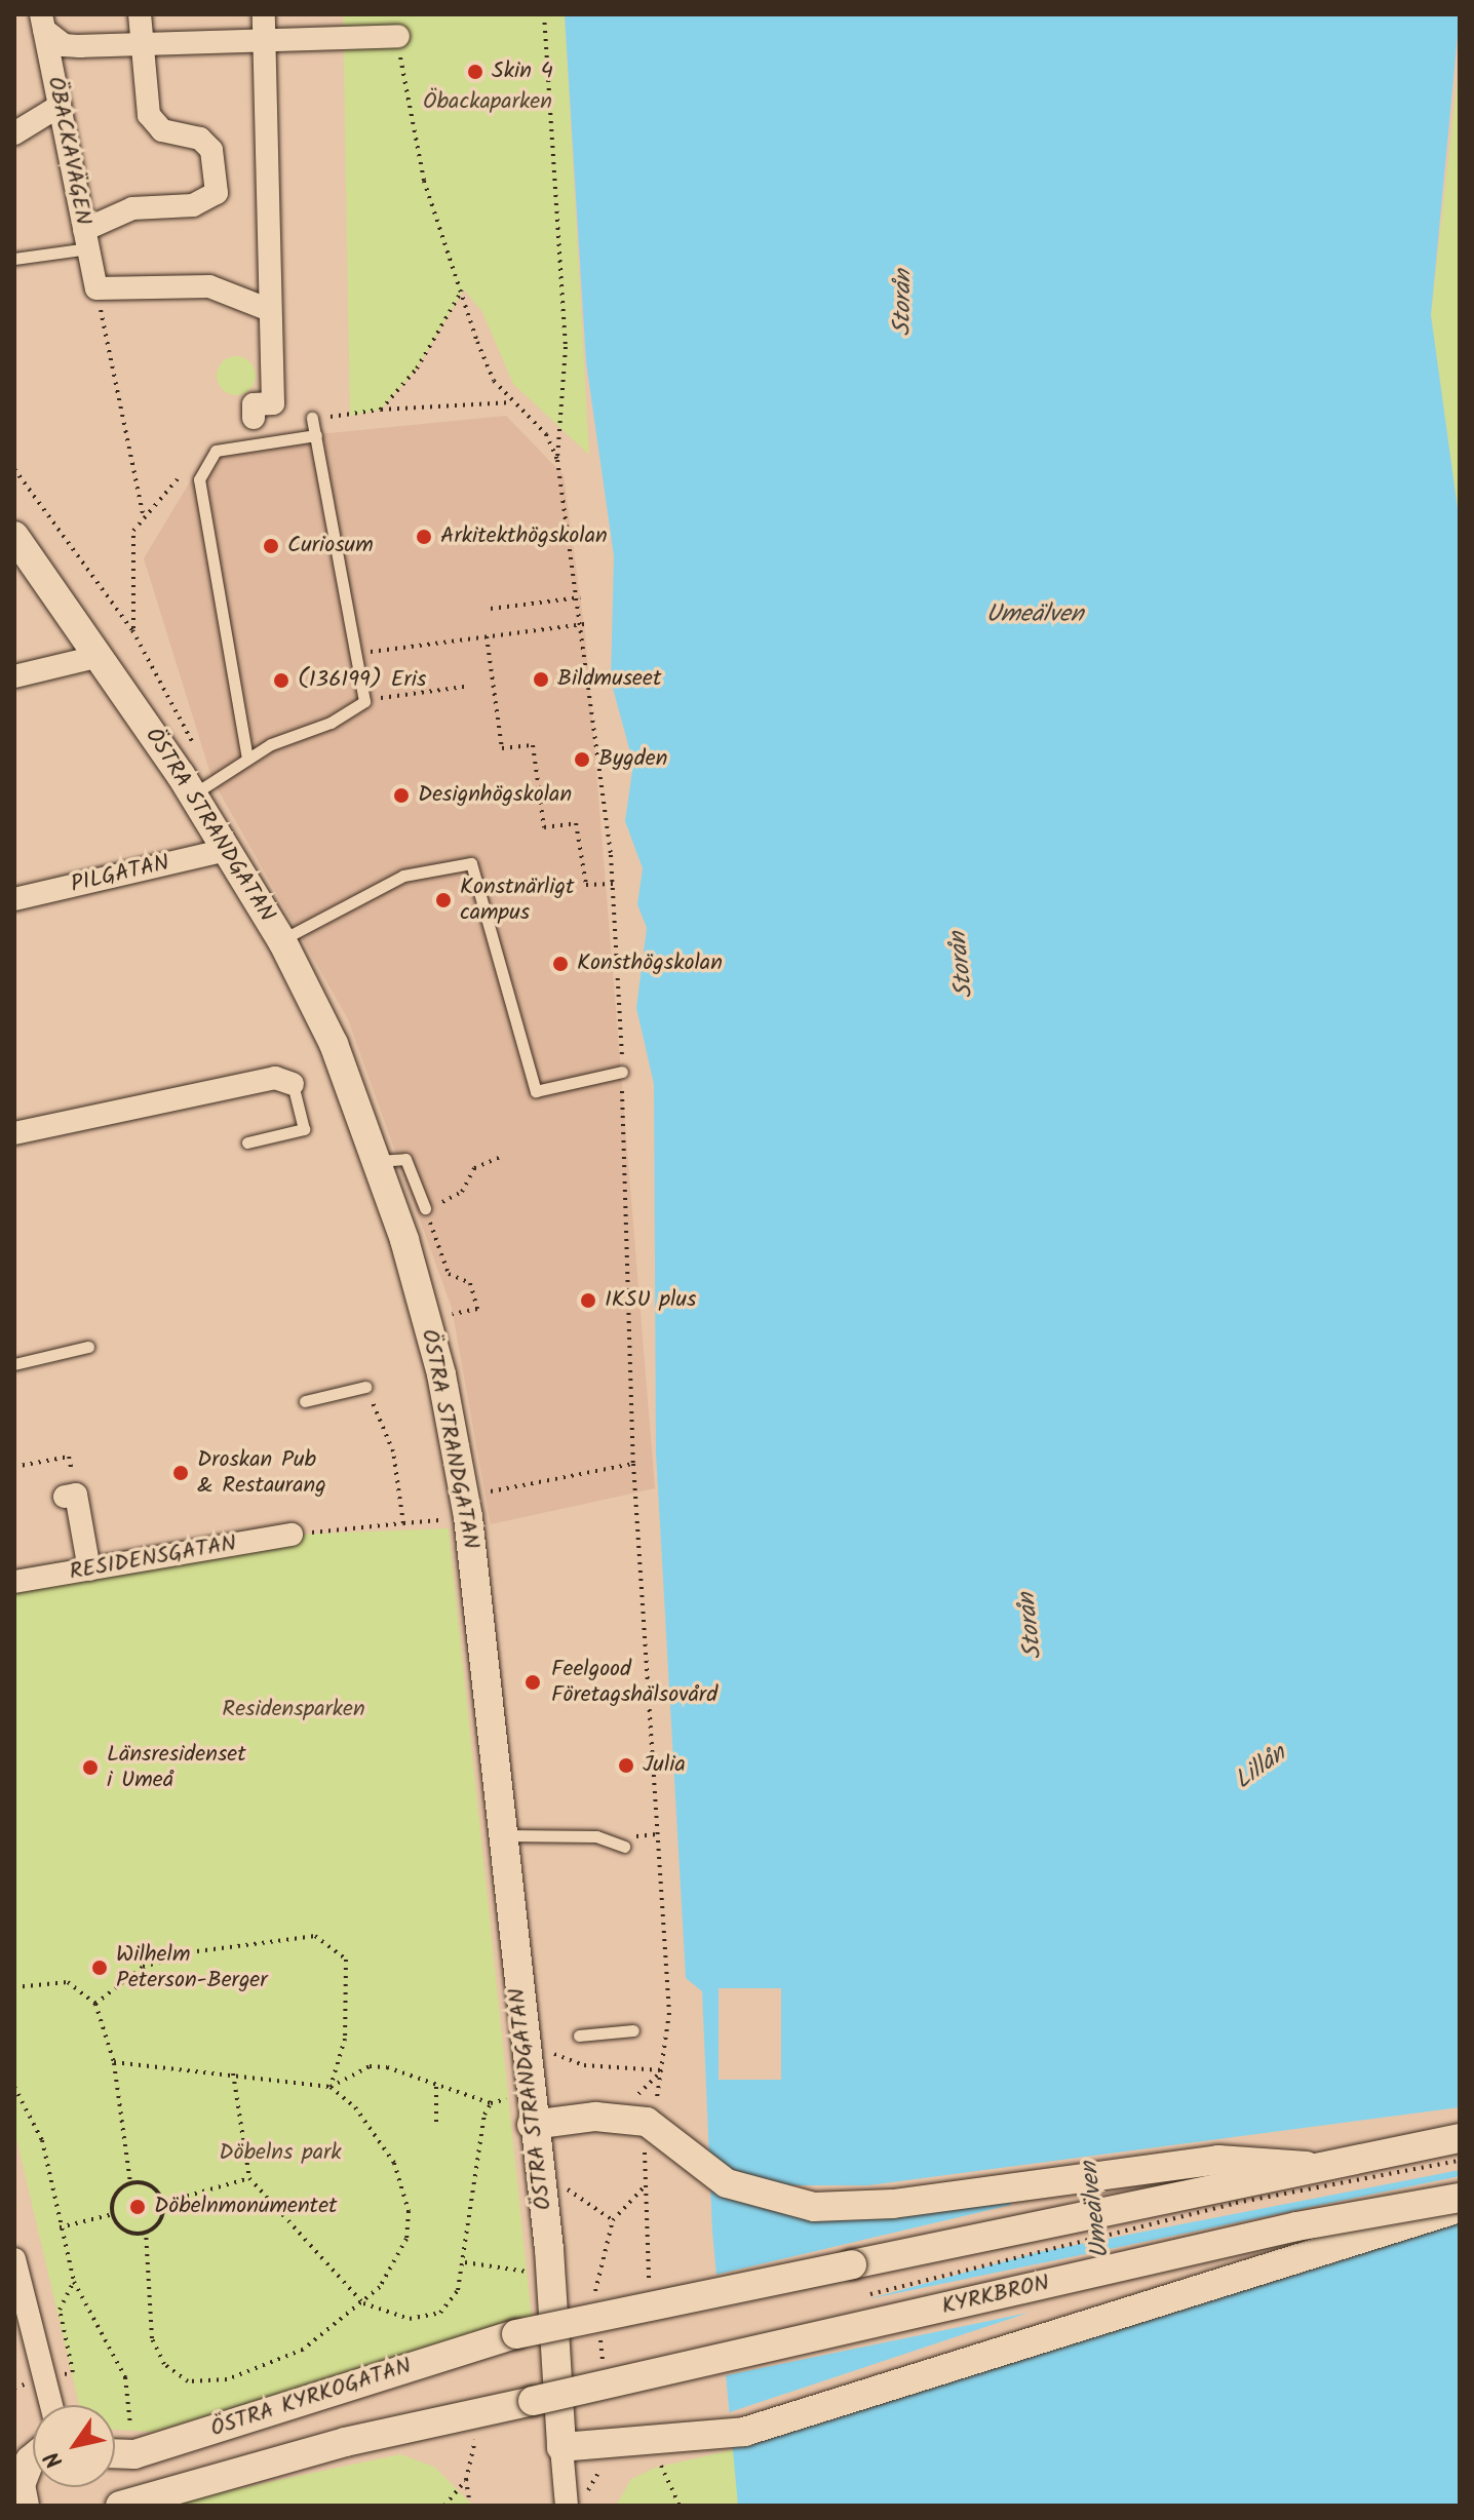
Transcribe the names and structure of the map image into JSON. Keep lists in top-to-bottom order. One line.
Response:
{"streets":{"street":["ÖBACKAVÄGEN","ÖSTRA STRANDGATAN","PILGATAN","RESIDENSGATAN","KYRKBRON","ÖSTRA KYRKOGATAN"]},"crossings":[["ÖSTRA STRANDGATAN","PILGATAN"],["KYRKBRON","ÖSTRA KYRKOGATAN"]],"water":["Storån","Umeälven","Lillån"],"parks":["Öbackaparken","Residensparken","Döbelns park"],"places":["Skin 4","Arkitekthögskolan","Curiosum","Bildmuseet","(136199) Eris","Bygden","Designhögskolan","Konstnärligt campus","Konsthögskolan","IKSU plus","Droskan Pub & Restaurang","Feelgood Företagshälsovård","Julia","Länsresidenset i Umeå","Wilhelm Peterson-Berger","Döbelnmonumentet"],"north":"bottom left"}
